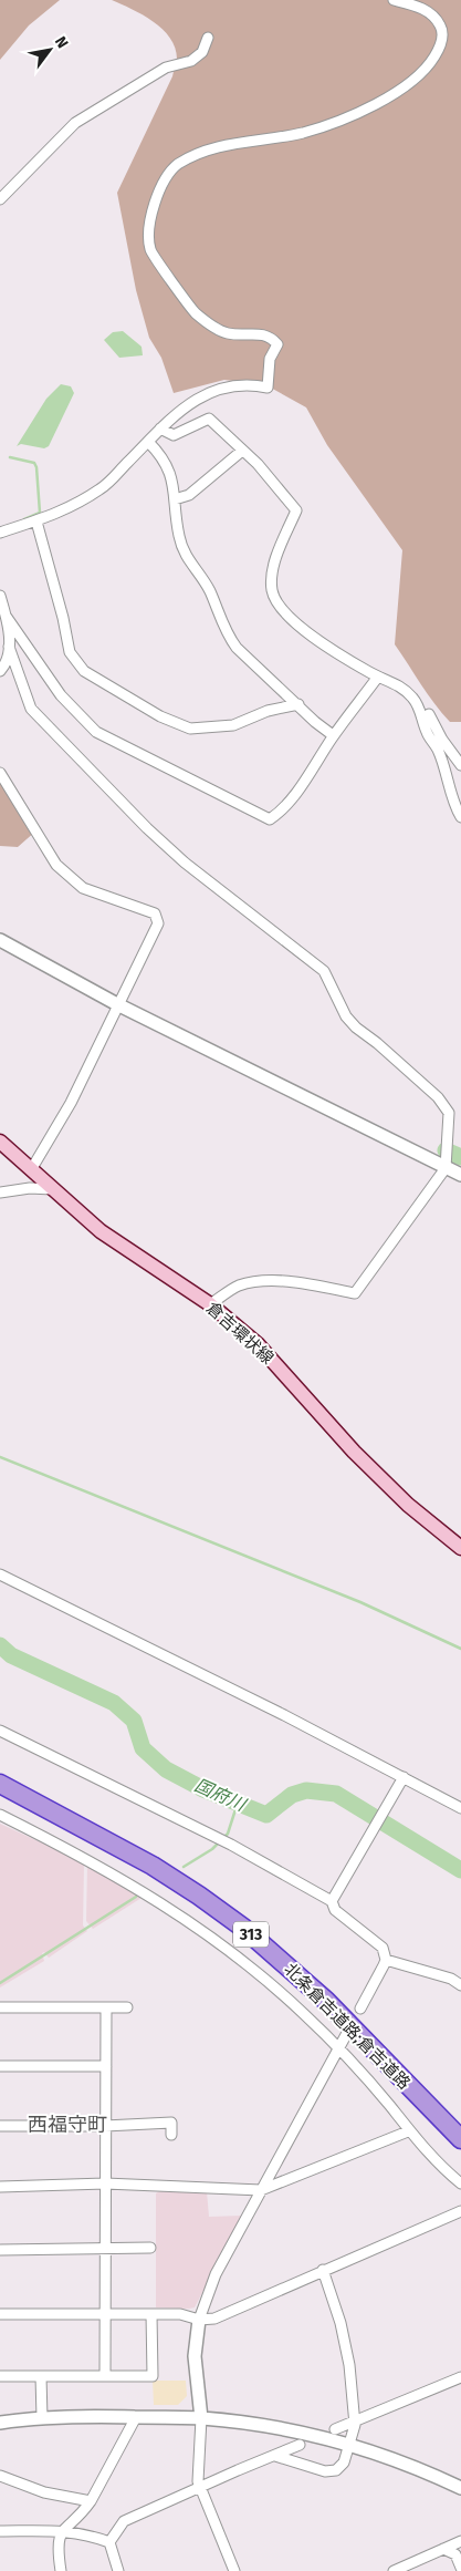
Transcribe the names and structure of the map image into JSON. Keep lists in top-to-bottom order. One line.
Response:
{"streets":{"highway":["313","北条倉吉道路;倉吉道路"],"main road":["倉吉環状線"]},"districts":["西福守町"],"water":["国府川"],"north":"top right"}
